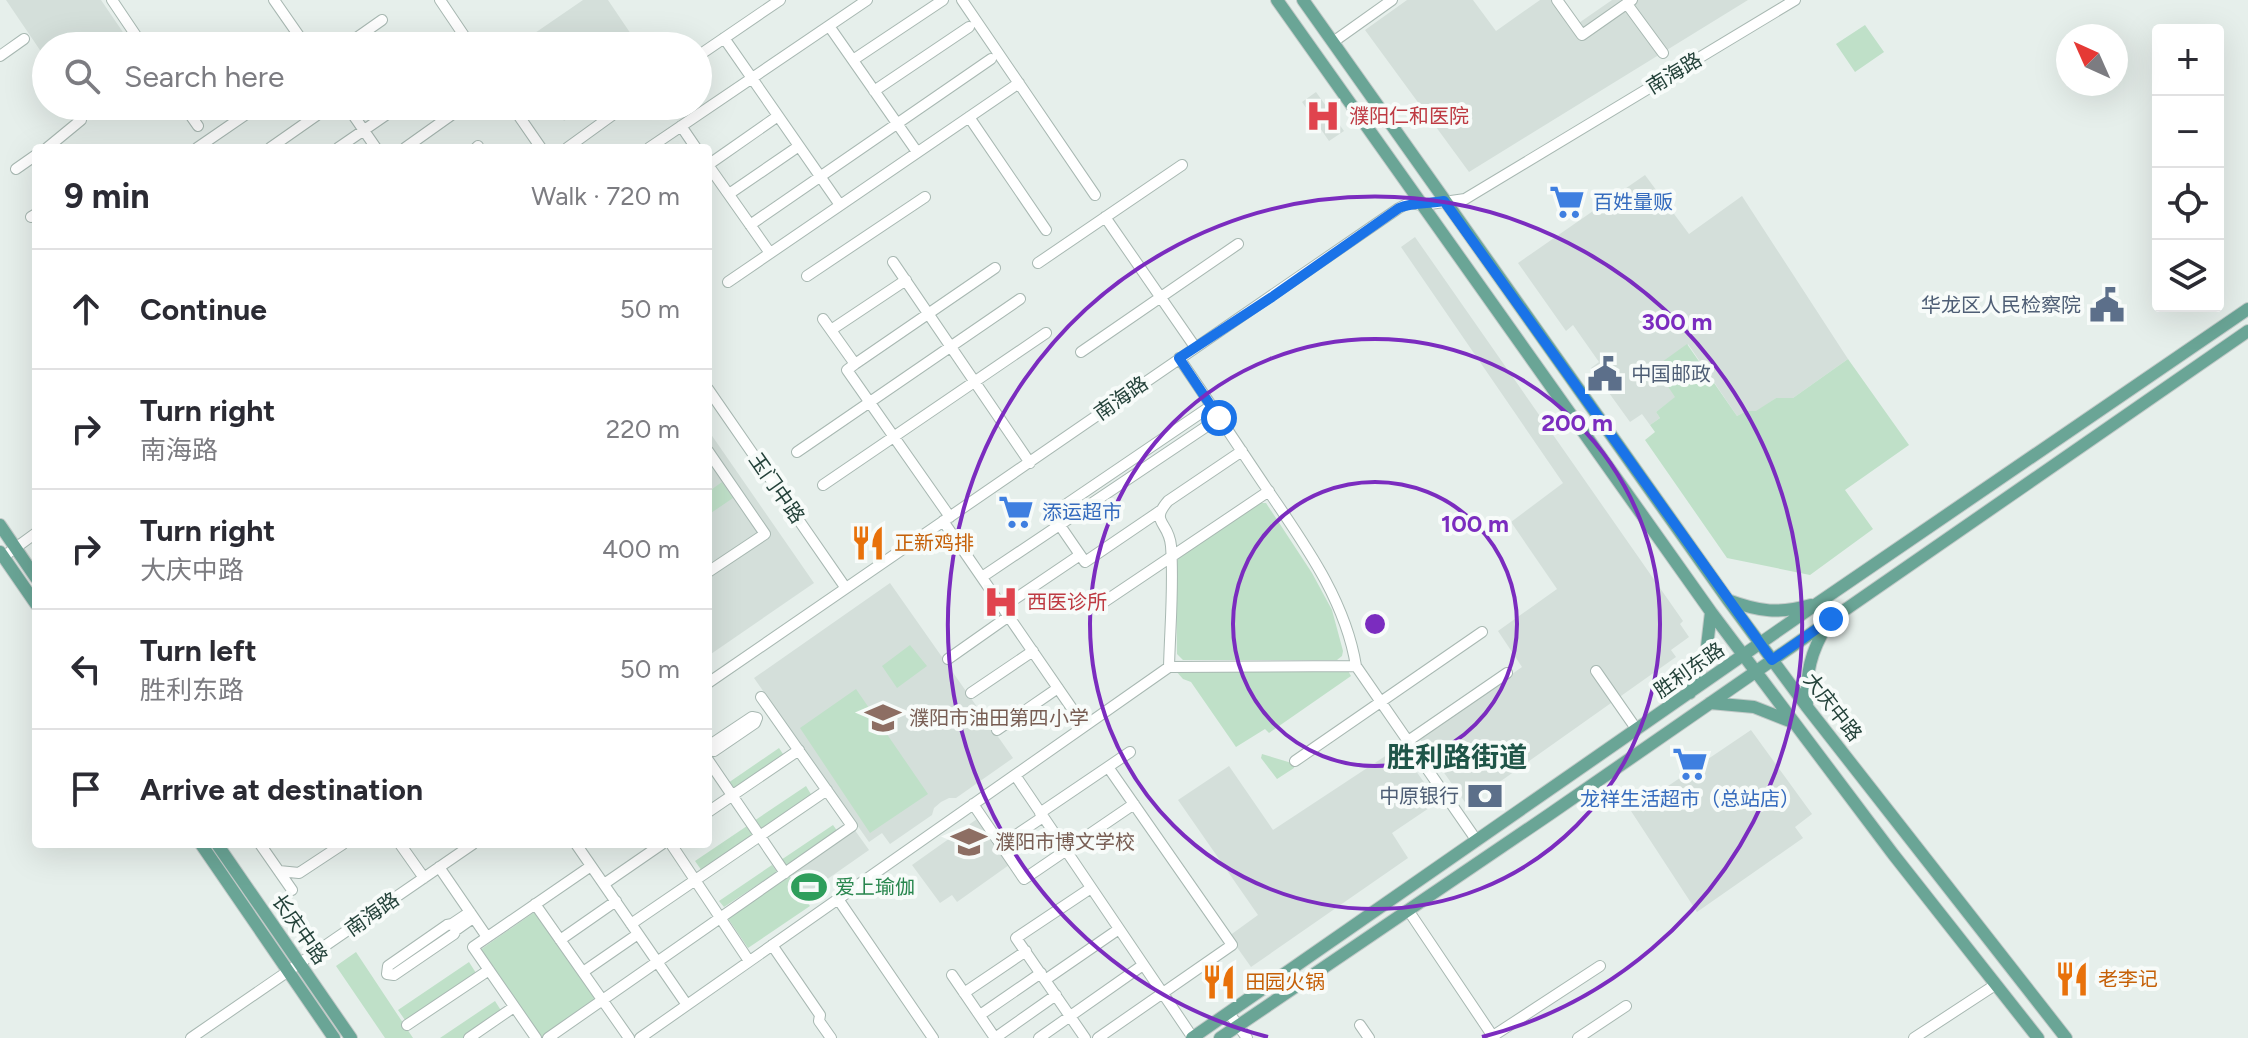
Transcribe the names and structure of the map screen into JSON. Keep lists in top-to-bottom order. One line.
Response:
{"streets":{"main road":["胜利东路","大庆中路","长庆中路"],"street":["南海路","玉门中路"]},"crossings":[["南海路","玉门中路"],["南海路","大庆中路"],["南海路","长庆中路"],["胜利东路","大庆中路"]],"districts":["胜利路街道"],"places":{"hospital":["濮阳仁和医院","西医诊所"],"supermarket":["百姓量贩","添运超市","龙祥生活超市（总站店）"],"public building":["华龙区人民检察院","中国邮政"],"restaurant":["正新鸡排","老李记","田园火锅"],"school or university":["濮阳市油田第四小学","濮阳市博文学校"],"bank":["中原银行"],"sports":["爱上瑜伽"]},"north":"top left","page":{"map_buttons":["+","−"],"search":"Search here","heading":["9 min","Walk · 720 m"],"list":[["Continue","50 m"],["Turn right","南海路","220 m"],["Turn right","大庆中路","400 m"],["Turn left","胜利东路","50 m"],"Arrive at destination"]},"rings":["300 m","200 m","100 m"]}
